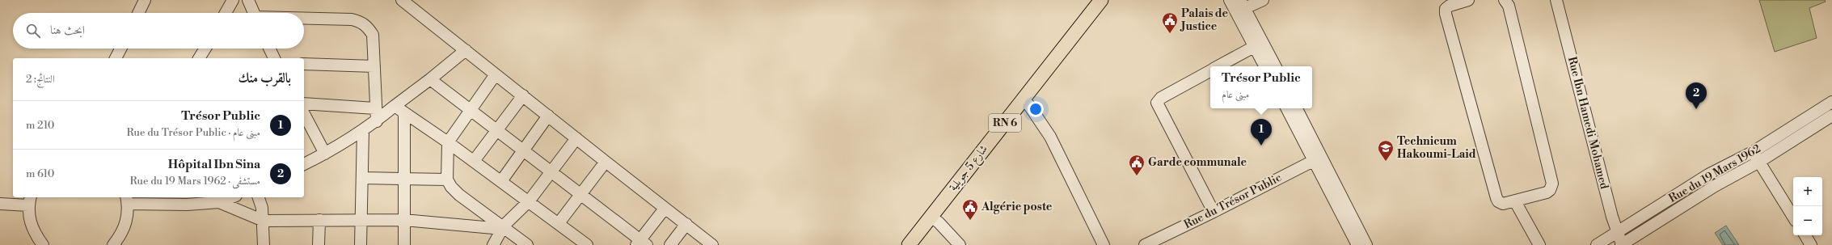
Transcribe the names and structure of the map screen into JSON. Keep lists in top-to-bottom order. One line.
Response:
{"streets":{"main road":["RN 6","شارع 5 جويلية"],"street":["Rue Ibn Hamedi Mohamed","Rue du 19 Mars 1962","Rue du Trésor Public"]},"crossings":[["Rue Ibn Hamedi Mohamed","Rue du 19 Mars 1962"]],"places":{"public building":["Palais de Justice","Garde communale","Algérie poste"],"school or university":["Technicum Hakoumi-Laid"]},"page":{"search":"ابحث هنا","heading":["بالقرب منك","النتائج: 2"],"popup":["Trésor Public","مبنى عام"],"pins":["2","1"],"list":[{"mark":"1","name":"Trésor Public","note":"مبنى عام · Rue du Trésor Public","value":"210 m"},{"mark":"2","name":"Hôpital Ibn Sina","note":"مستشفى · Rue du 19 Mars 1962","value":"610 m"}],"map_buttons":["+","−"]}}
